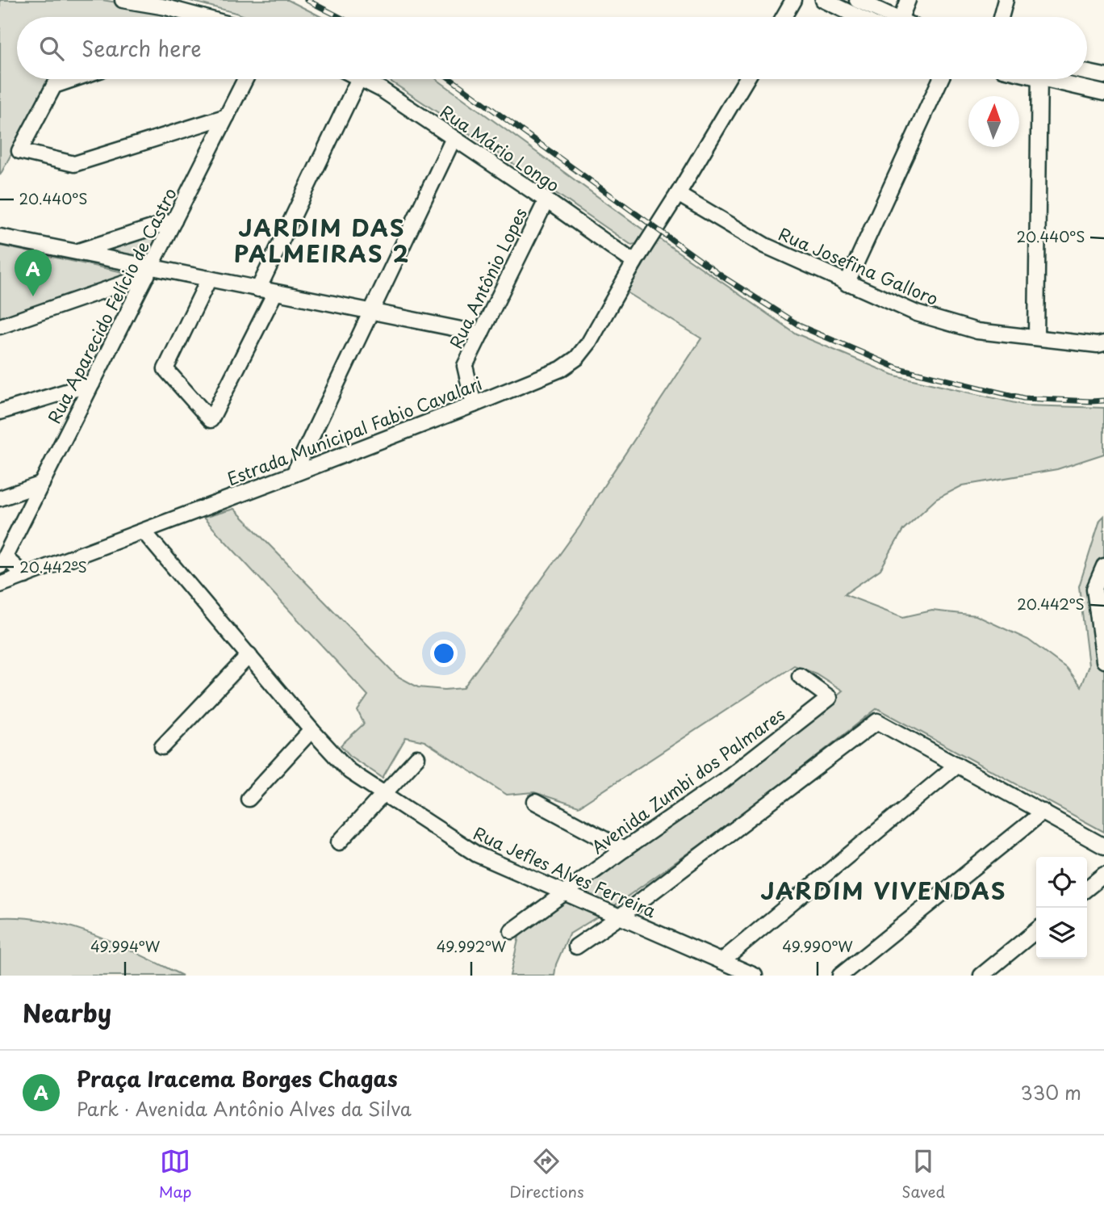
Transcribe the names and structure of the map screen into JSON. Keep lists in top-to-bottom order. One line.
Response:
{"streets":{"street":["Rua Mário Longo","Rua Josefina Galloro","Rua Antônio Lopes","Rua Aparecido Felício de Castro","Estrada Municipal Fabio Cavalari","Avenida Zumbi dos Palmares","Rua Jefles Alves Ferreira"]},"crossings":[["Rua Mário Longo","Rua Antônio Lopes"],["Rua Mário Longo","Estrada Municipal Fabio Cavalari"],["Rua Josefina Galloro","Estrada Municipal Fabio Cavalari"],["Rua Antônio Lopes","Estrada Municipal Fabio Cavalari"],["Estrada Municipal Fabio Cavalari","Rua Jefles Alves Ferreira"],["Avenida Zumbi dos Palmares","Rua Jefles Alves Ferreira"]],"districts":["JARDIM DAS PALMEIRAS 2","JARDIM VIVENDAS"],"north":"top","page":{"search":"Search here","pins":"A","heading":"Nearby","list":[{"mark":"A","name":"Praça Iracema Borges Chagas","note":"Park · Avenida Antônio Alves da Silva","value":"330 m"}],"nav":["Map","Directions","Saved"]},"coordinates":["20.440°S","20.442°S","49.994°W","49.992°W","49.990°W"]}
